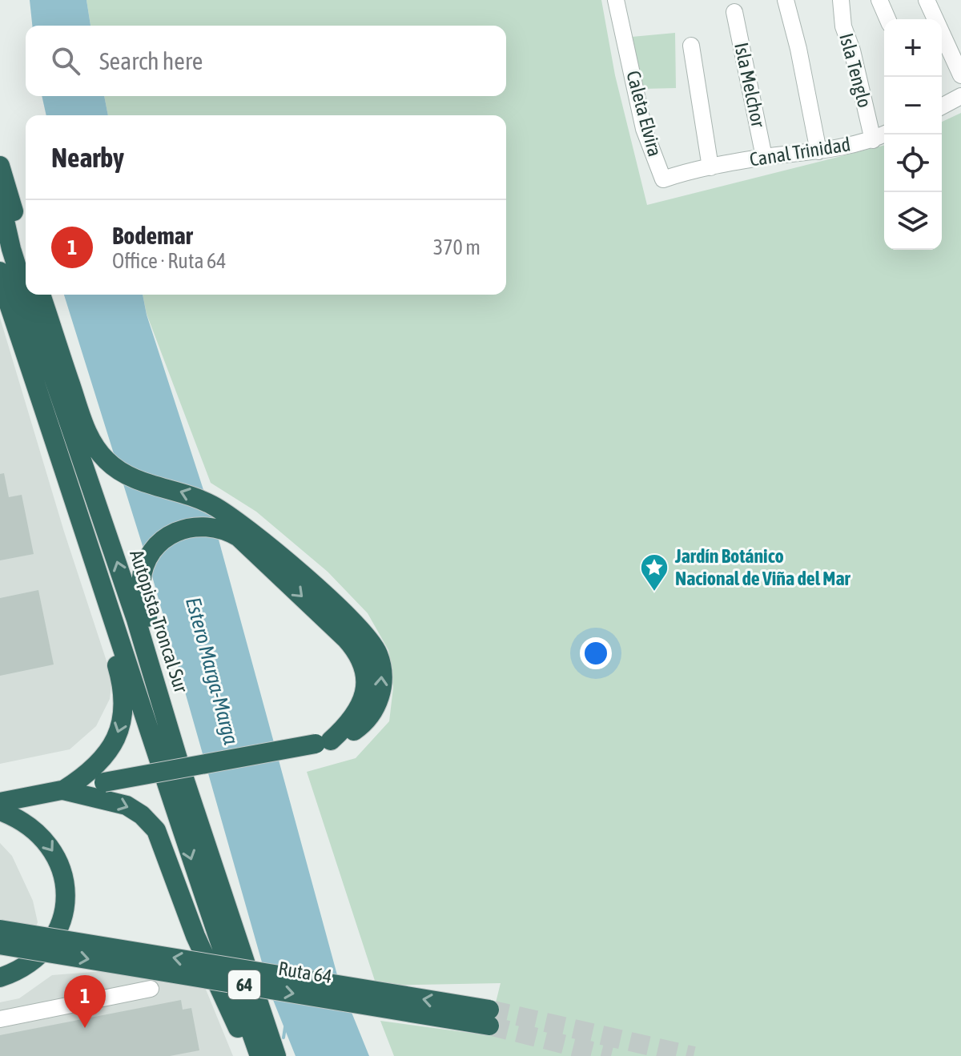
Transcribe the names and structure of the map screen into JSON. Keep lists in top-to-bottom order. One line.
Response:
{"streets":{"highway":["Autopista Troncal Sur","Ruta 64","64"],"street":["Isla Tenglo","Isla Melchor","Caleta Elvira","Canal Trinidad"]},"crossings":[["Isla Tenglo","Canal Trinidad"],["Isla Melchor","Canal Trinidad"],["Caleta Elvira","Canal Trinidad"]],"water":["Estero Marga-Marga"],"places":{"place":["Jardín Botánico Nacional de Viña del Mar"]},"page":{"map_buttons":["+","−"],"search":"Search here","heading":"Nearby","list":[{"mark":"1","name":"Bodemar","note":"Office · Ruta 64","value":"370 m"}],"pins":"1"}}
